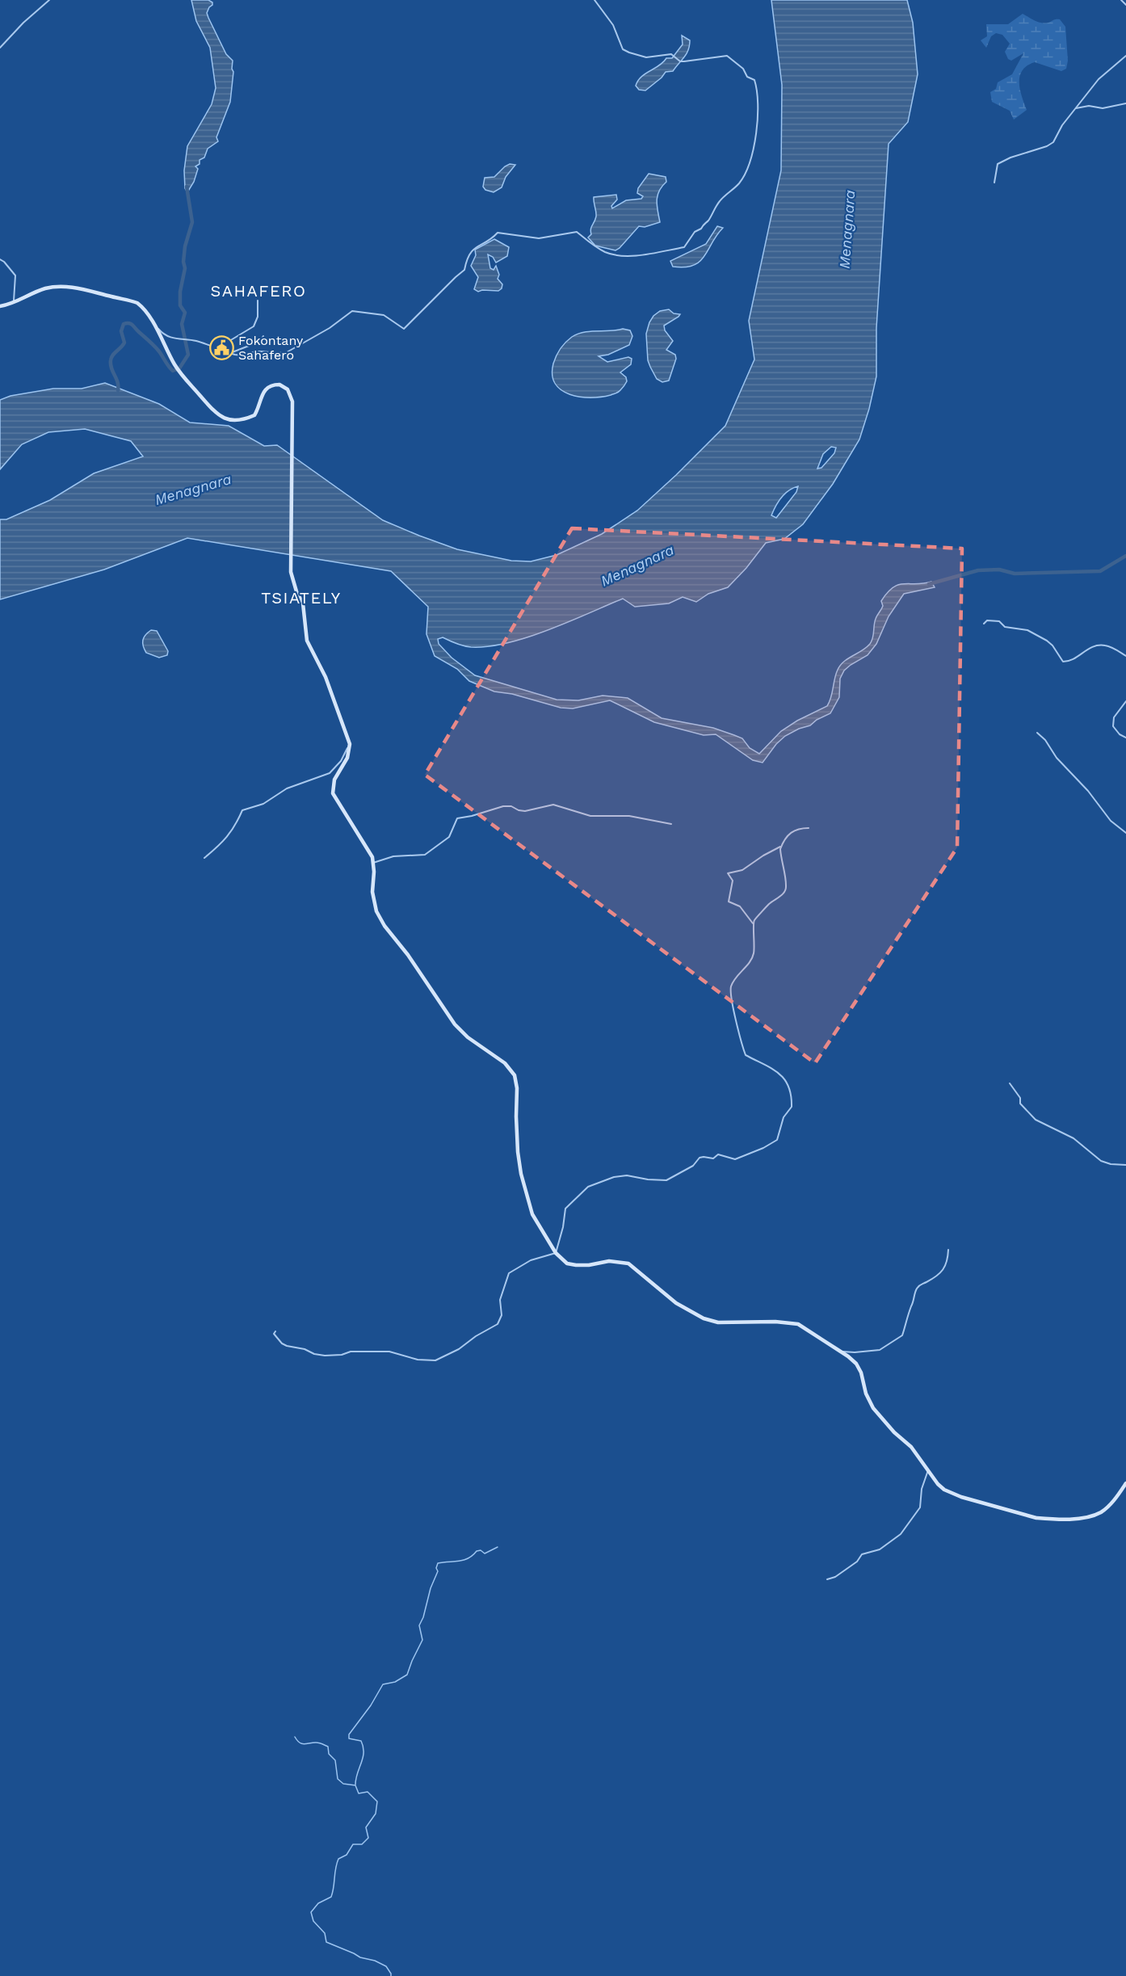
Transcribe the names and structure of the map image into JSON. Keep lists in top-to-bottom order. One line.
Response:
{"districts":["SAHAFERO","TSIATELY"],"water":["Menagnara"],"places":{"public building":["Fokontany Sahafero"]}}
